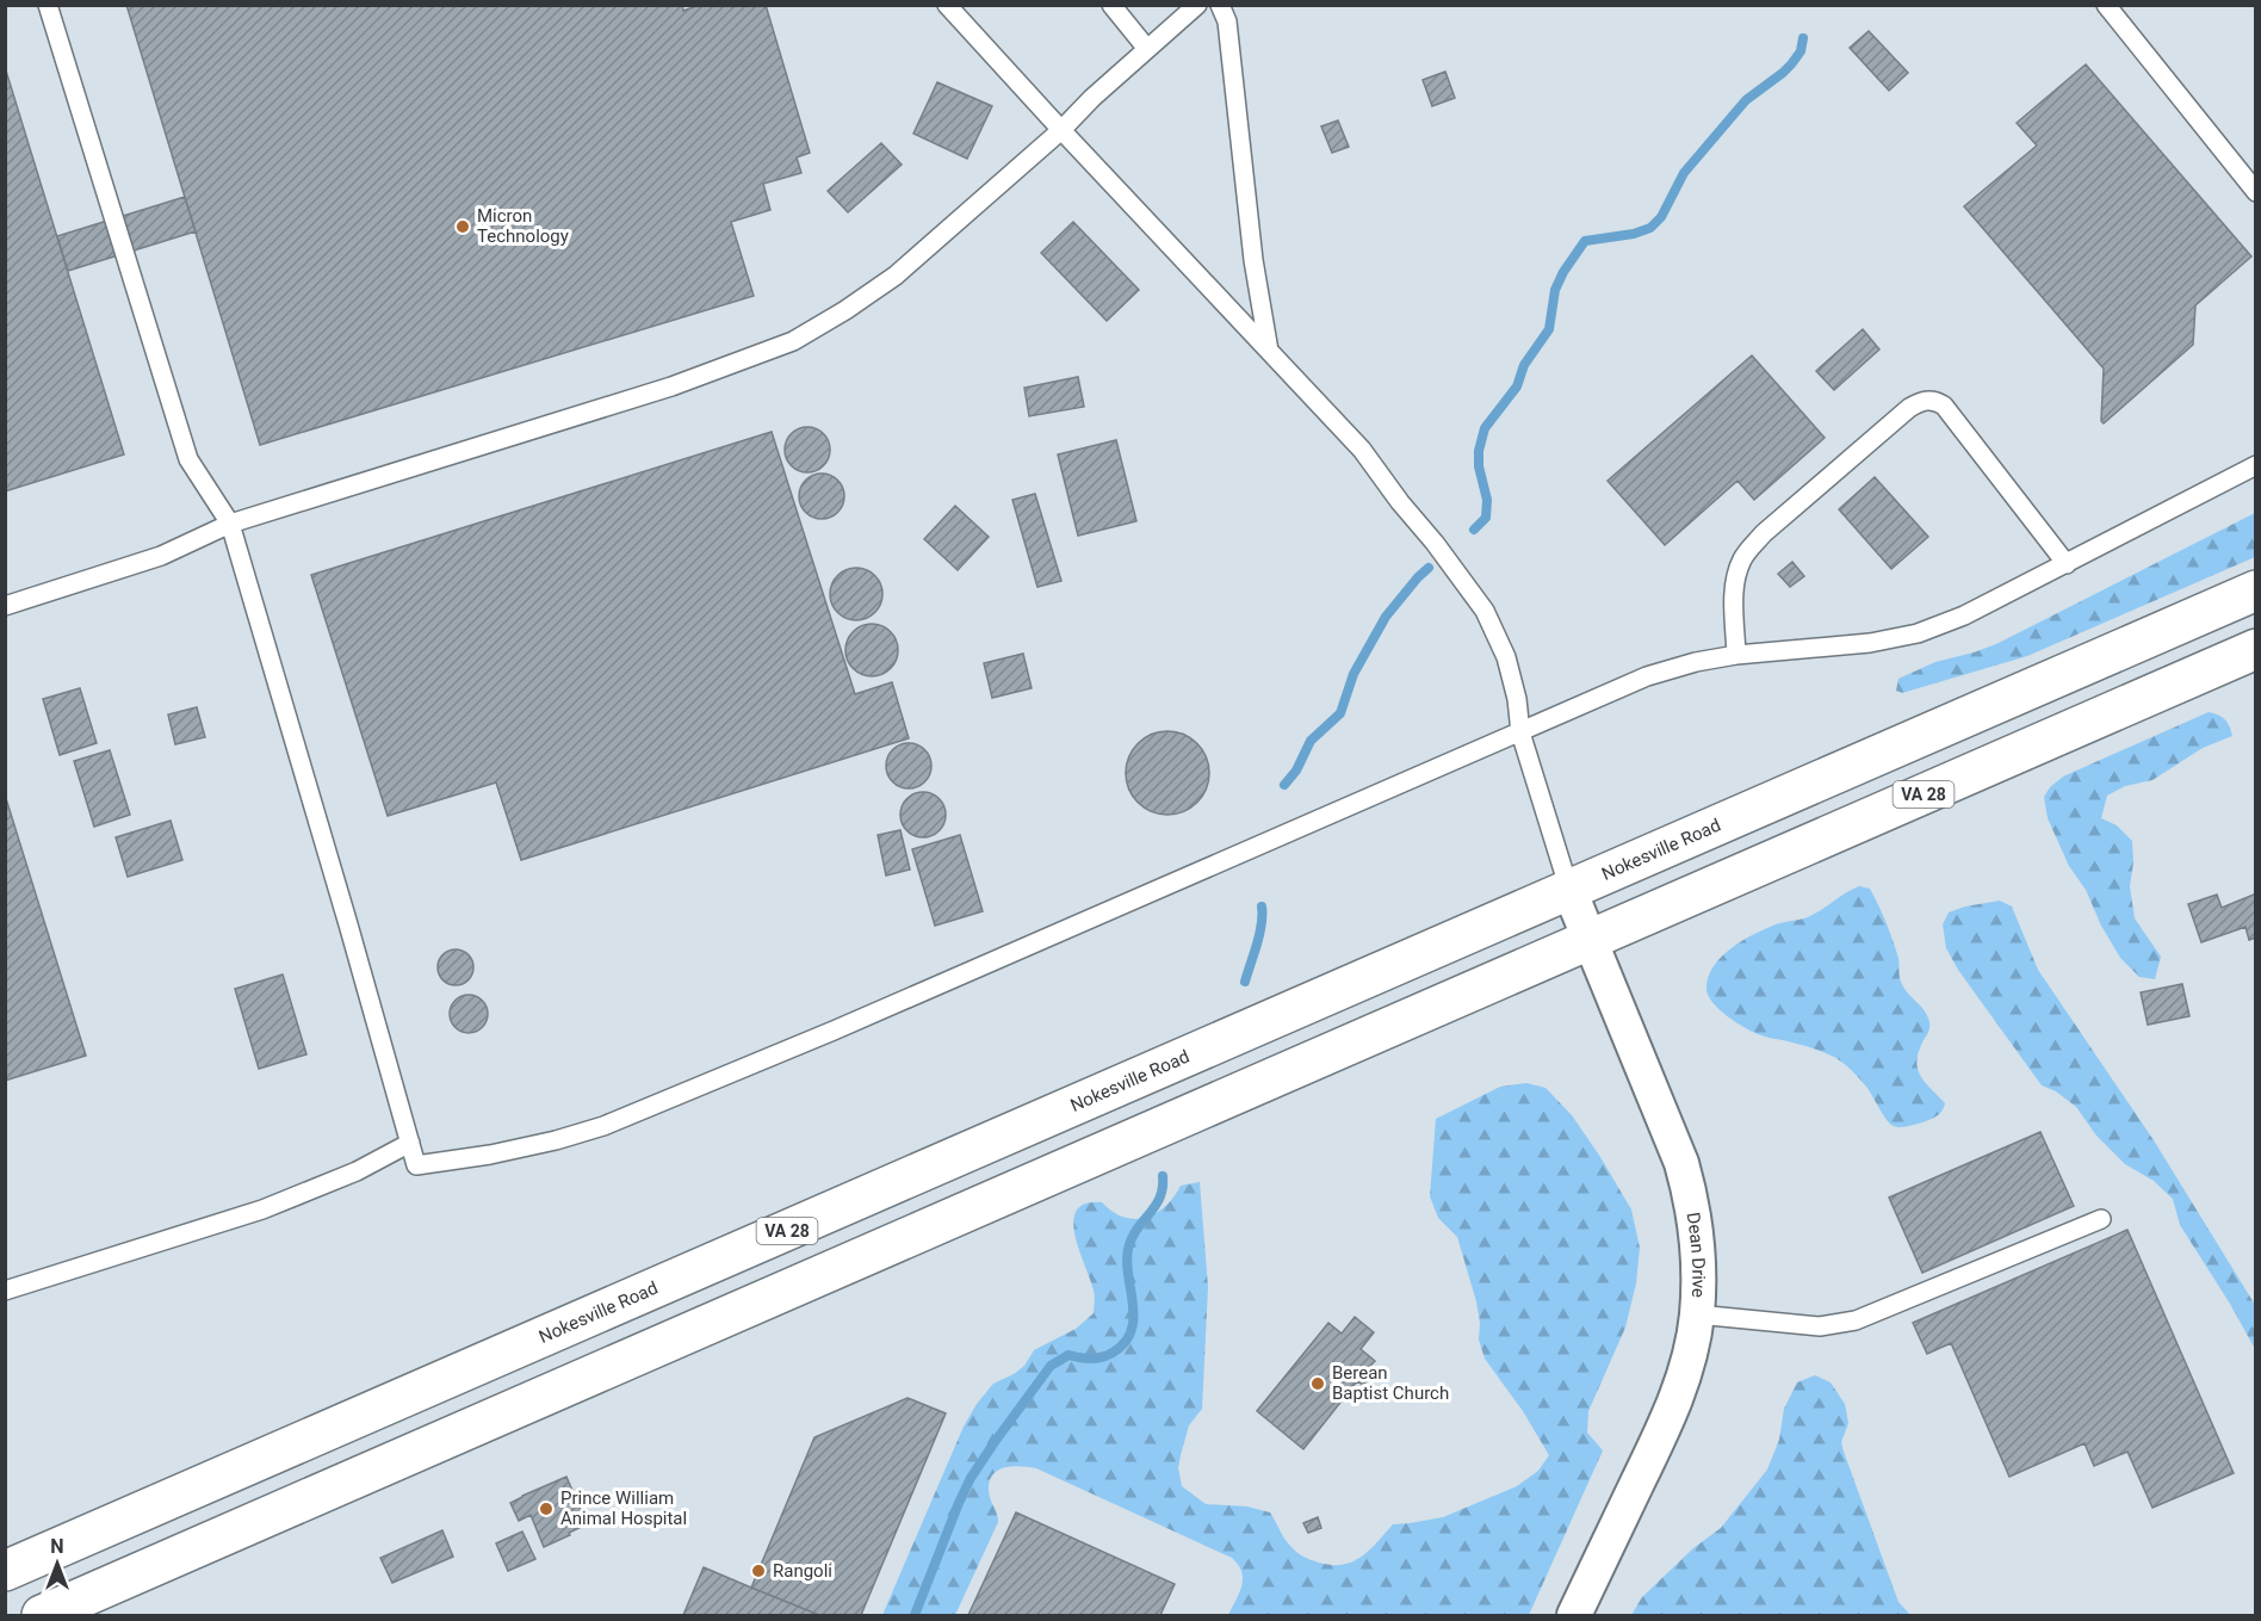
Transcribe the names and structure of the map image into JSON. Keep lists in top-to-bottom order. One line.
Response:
{"streets":{"highway":["VA 28","Nokesville Road"],"street":["Dean Drive"]},"crossings":[["VA 28","Dean Drive"],["Nokesville Road","Dean Drive"]],"places":["Micron Technology","Berean Baptist Church","Prince William Animal Hospital","Rangoli"],"north":"top"}
